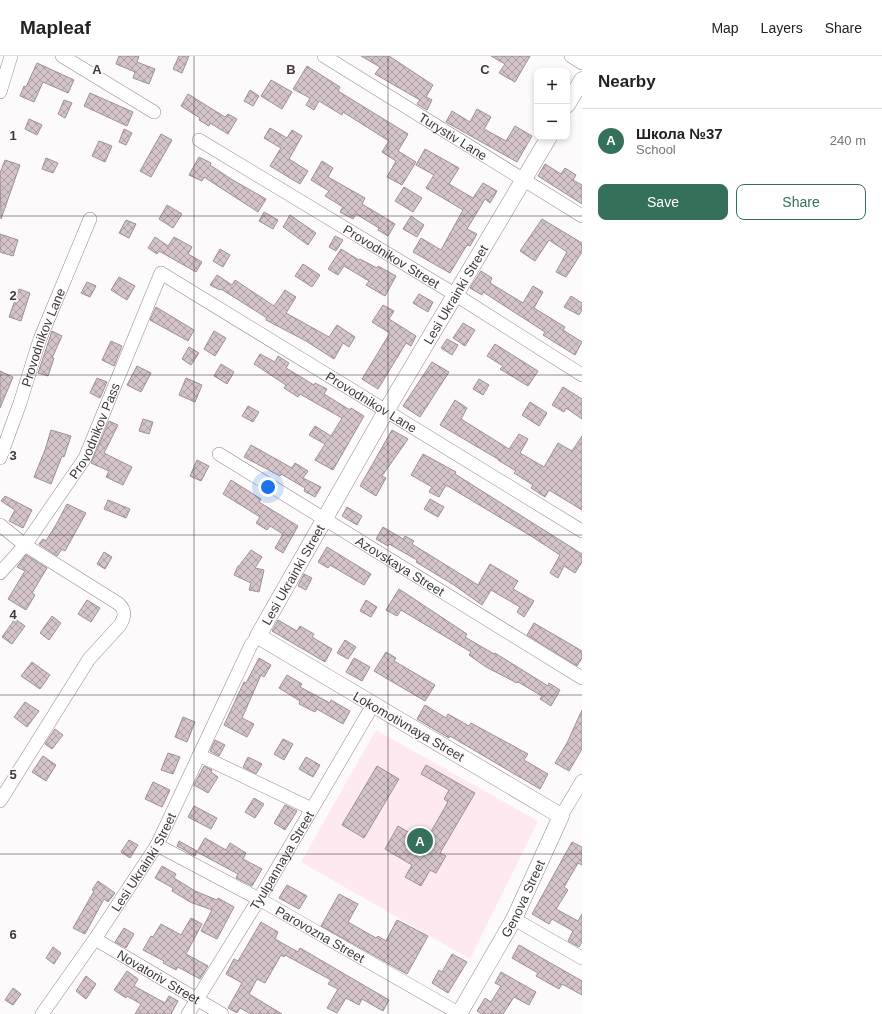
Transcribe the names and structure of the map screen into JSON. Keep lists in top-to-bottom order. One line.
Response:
{"streets":{"main road":["Lesi Ukrainki Street","Lokomotivnaya Street","Genova Street"],"street":["Turystiv Lane","Provodnikov Street","Provodnikov Lane","Provodnikov Pass","Azovskaya Street","Tyulpannaya Street","Parovozna Street","Novatoriv Street"]},"crossings":[["Turystiv Lane","Lesi Ukrainki Street"],["Provodnikov Street","Lesi Ukrainki Street"],["Lesi Ukrainki Street","Provodnikov Lane"],["Lesi Ukrainki Street","Azovskaya Street"],["Lesi Ukrainki Street","Lokomotivnaya Street"],["Lesi Ukrainki Street","Parovozna Street"],["Lesi Ukrainki Street","Novatoriv Street"],["Provodnikov Lane","Provodnikov Pass"],["Lokomotivnaya Street","Tyulpannaya Street"],["Lokomotivnaya Street","Genova Street"],["Tyulpannaya Street","Parovozna Street"],["Tyulpannaya Street","Novatoriv Street"],["Genova Street","Parovozna Street"]],"page":{"header":"Mapleaf","nav":["Map","Layers","Share"],"heading":"Nearby","map_buttons":["+","−"],"list":[{"mark":"A","name":"Школа №37","note":"School","value":"240 m"}],"buttons":["Save","Share"],"pins":"A"},"grid":{"columns":["A","B","C"],"rows":["1","2","3","4","5","6"]}}
